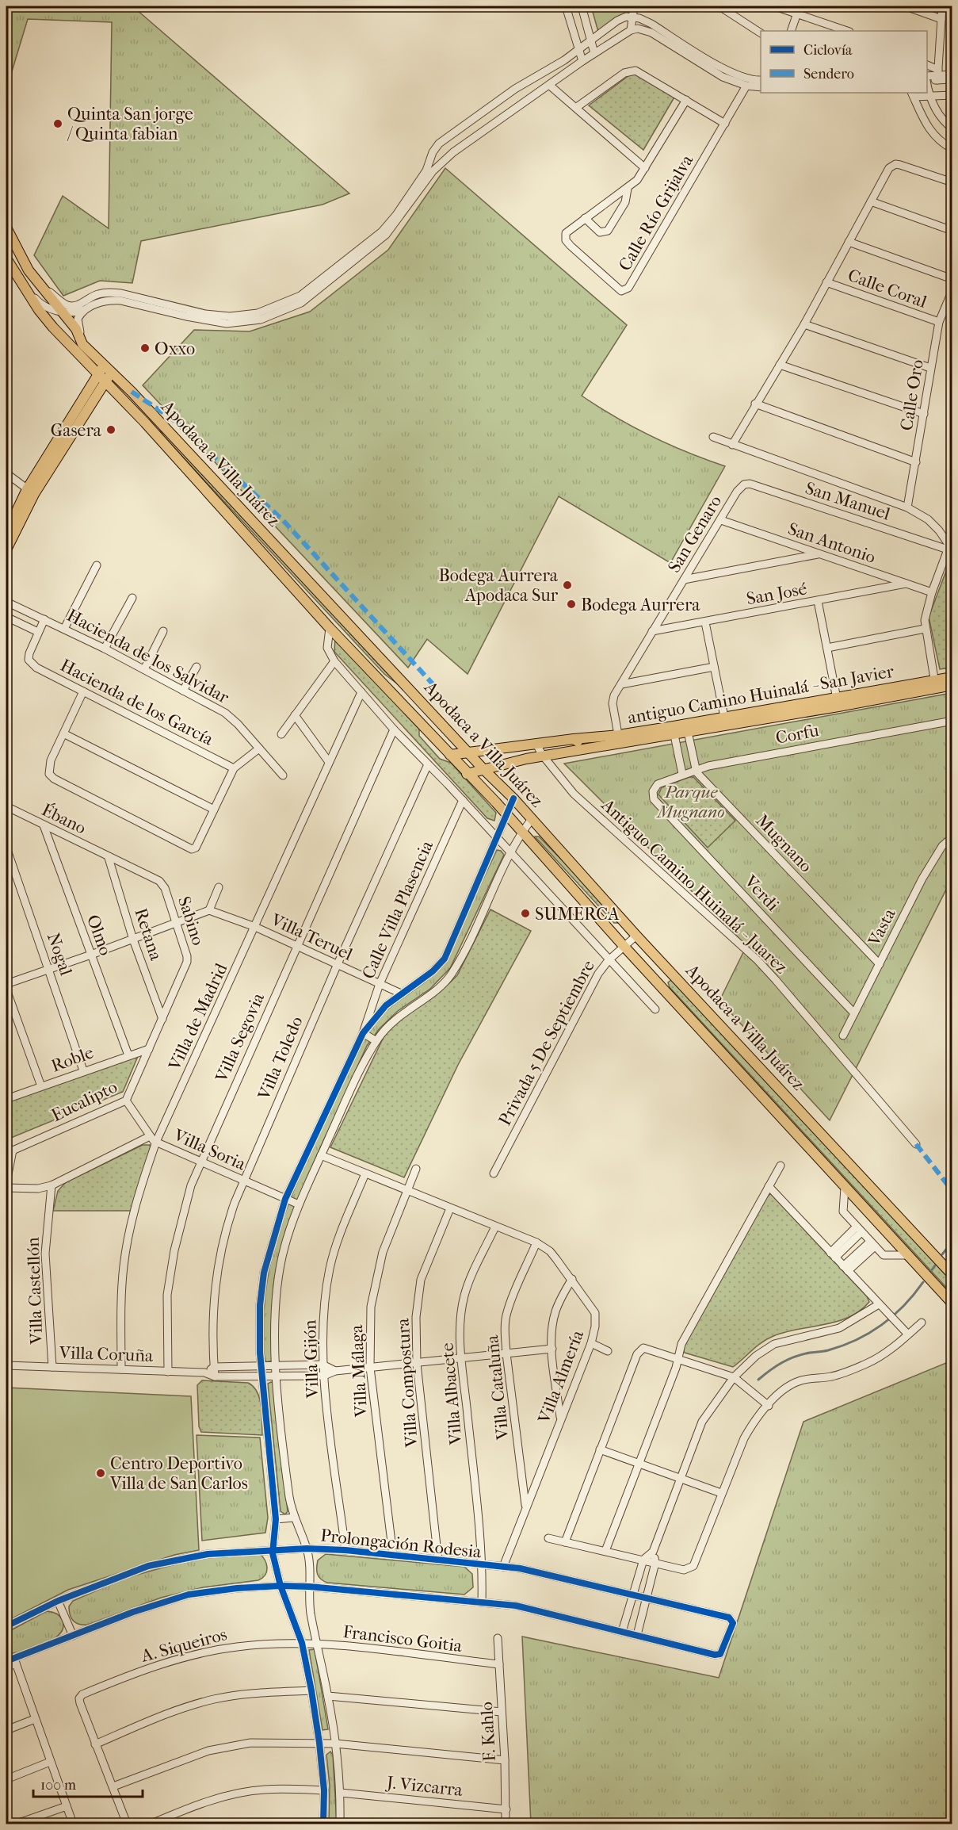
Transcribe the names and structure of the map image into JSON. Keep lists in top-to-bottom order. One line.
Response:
{"streets":{"main road":["Apodaca a Villa Juárez","antiguo Camino Huinalá - San Javier"],"street":["Calle Río Grijalva","Calle Coral","Calle Oro","San Manuel","San Genaro","San Antonio","San José","Hacienda de los Salvidar","Hacienda de los García","Corfu","Ébano","Mugnano","Antiguo Camino Huinalá - Juarez","Verdi","Calle Villa Plasencia","Sabino","Vasta","Retana","Olmo","Villa Teruel","Nogal","Villa de Madrid","Villa Segovia","Privada 5 De Septiembre","Villa Toledo","Roble","Eucalipto","Villa Soria","Villa Castellón","Villa Coruña","Villa Gijón","Villa Málaga","Villa Almería","Villa Compostura","Villa Cataluña","Villa Albacete","Prolongación Rodesia","Francisco Goitia","A. Siqueiros","F. Kahlo","J. Vizcarra"]},"crossings":[["Calle Coral","Calle Oro"],["Apodaca a Villa Juárez","antiguo Camino Huinalá - San Javier"],["Apodaca a Villa Juárez","Privada 5 De Septiembre"],["San Manuel","San Genaro"],["San Genaro","San Antonio"],["San Genaro","San José"],["San Genaro","antiguo Camino Huinalá - San Javier"],["San Antonio","San José"],["antiguo Camino Huinalá - San Javier","Antiguo Camino Huinalá - Juarez"],["Corfu","Mugnano"],["Corfu","Verdi"],["Ébano","Sabino"],["Ébano","Retana"],["Ébano","Olmo"],["Mugnano","Vasta"],["Verdi","Vasta"],["Calle Villa Plasencia","Villa Teruel"],["Sabino","Retana"],["Sabino","Roble"],["Sabino","Eucalipto"],["Olmo","Roble"],["Villa Teruel","Villa de Madrid"],["Villa Teruel","Villa Segovia"],["Villa Teruel","Villa Toledo"],["Nogal","Roble"],["Villa de Madrid","Villa Soria"],["Villa de Madrid","Villa Coruña"],["Villa Segovia","Villa Soria"],["Villa Segovia","Villa Coruña"],["Villa Toledo","Villa Soria"],["Villa Toledo","Villa Coruña"],["Roble","Eucalipto"],["Eucalipto","Villa Soria"],["Villa Castellón","Villa Coruña"],["Villa Coruña","Villa Gijón"],["Villa Coruña","Villa Málaga"],["Villa Coruña","Villa Compostura"],["Villa Coruña","Villa Cataluña"],["Villa Coruña","Villa Albacete"],["Villa Gijón","Villa Almería"],["Villa Gijón","Prolongación Rodesia"],["Villa Málaga","Villa Almería"],["Villa Málaga","Prolongación Rodesia"],["Villa Almería","Villa Compostura"],["Villa Almería","Villa Cataluña"],["Villa Almería","Villa Albacete"],["Villa Almería","Prolongación Rodesia"],["Villa Compostura","Prolongación Rodesia"],["Villa Albacete","Prolongación Rodesia"],["Francisco Goitia","A. Siqueiros"],["Francisco Goitia","F. Kahlo"],["F. Kahlo","J. Vizcarra"]],"parks":["Parque Mugnano"],"places":["Quinta San jorge / Quinta fabian","Oxxo","Gasera","Bodega Aurrera Apodaca Sur","Bodega Aurrera","SUMERCA","Centro Deportivo Villa de San Carlos"],"legend":["Ciclovía","Sendero"],"scale_bar":"100 m"}
